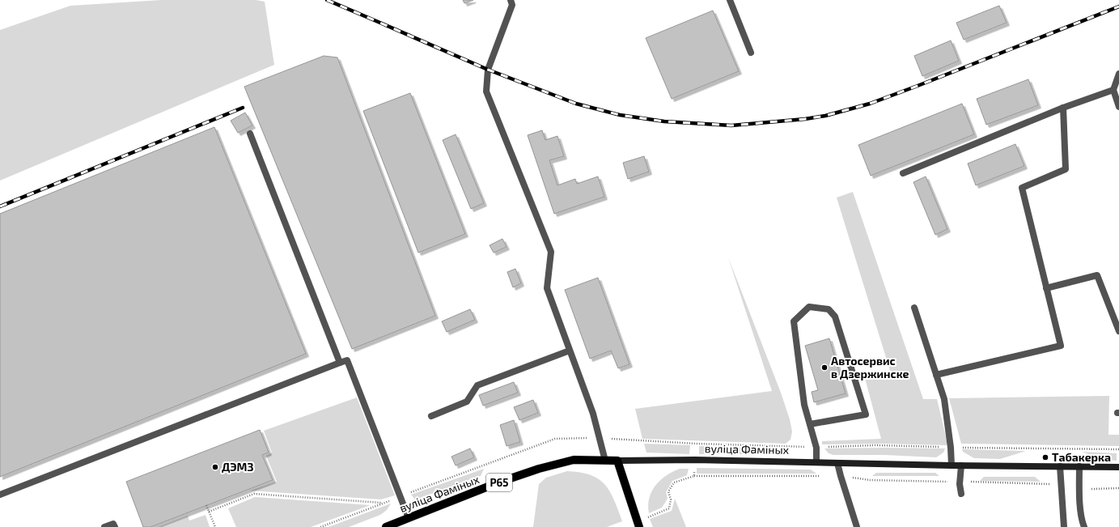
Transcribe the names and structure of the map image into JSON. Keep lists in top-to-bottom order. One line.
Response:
{"streets":{"main road":["вуліца Фаміных","Р65"]},"places":["Автосервис в Дзержинске","Табакерка","ДЭМЗ"]}
